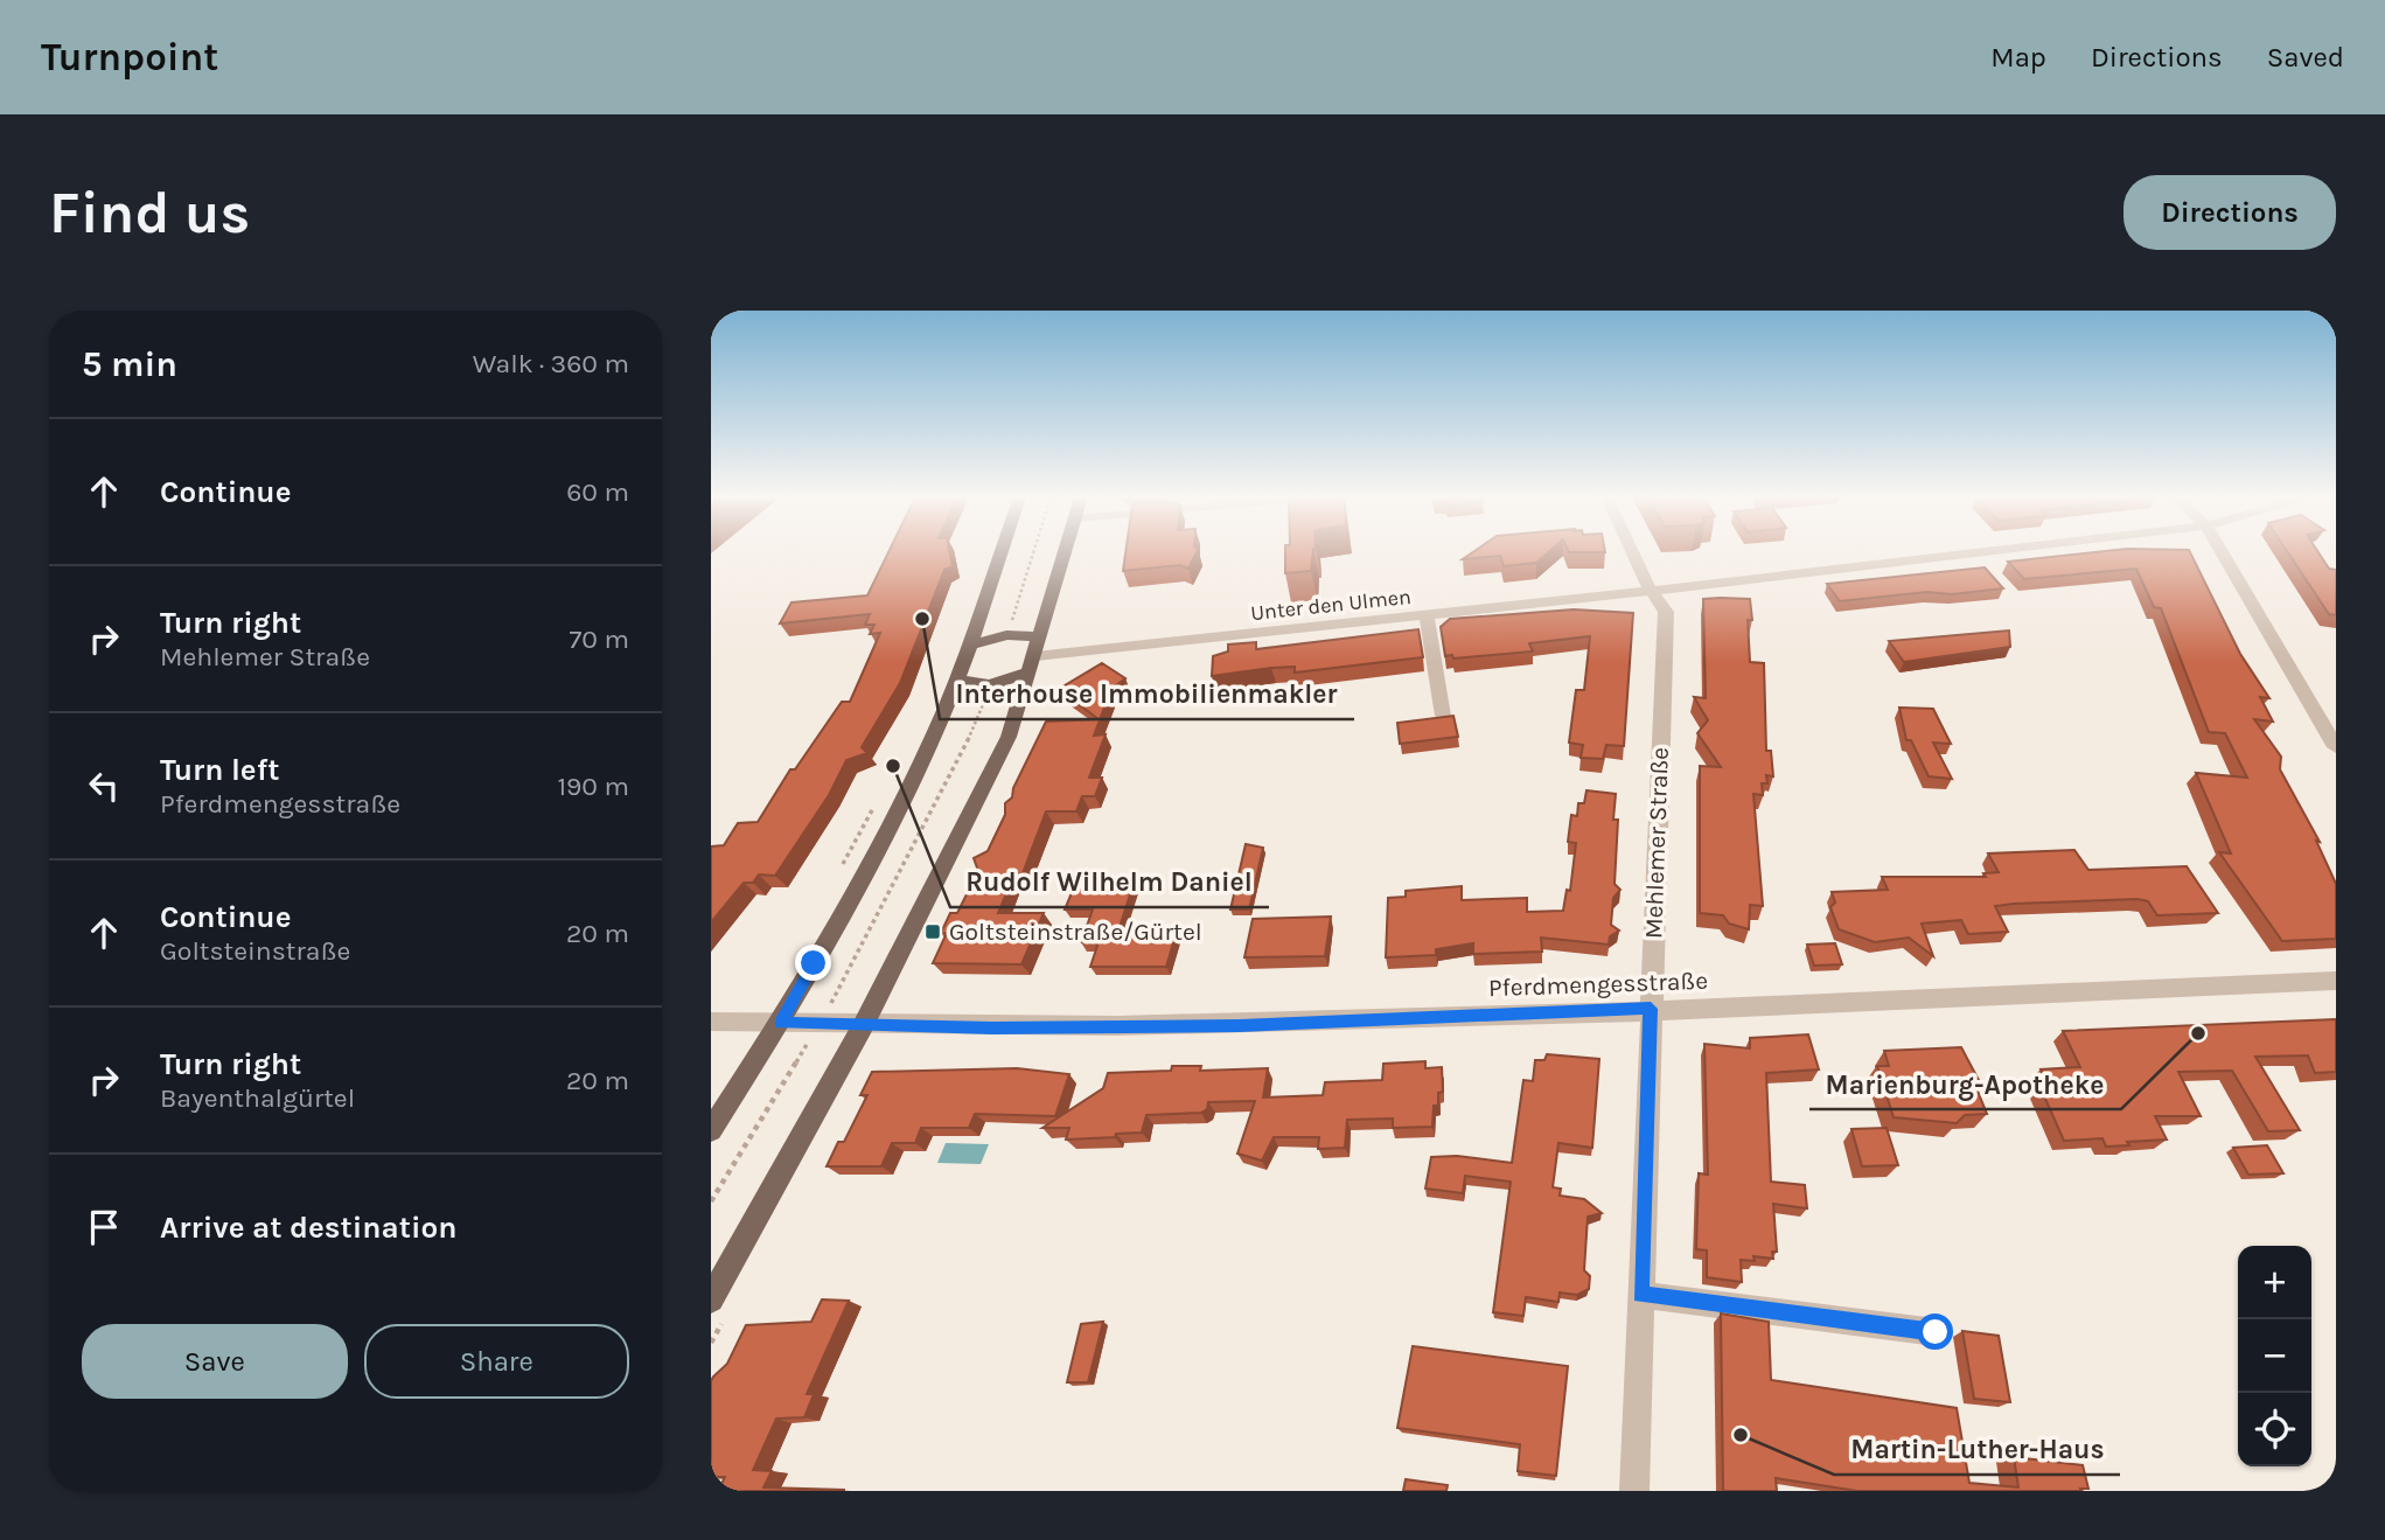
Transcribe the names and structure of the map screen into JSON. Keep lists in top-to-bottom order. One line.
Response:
{"streets":{"street":["Unter den Ulmen","Mehlemer Straße","Pferdmengesstraße"]},"crossings":[["Unter den Ulmen","Mehlemer Straße"],["Mehlemer Straße","Pferdmengesstraße"]],"places":{"other":["Interhouse Immobilienmakler","Rudolf Wilhelm Daniel","Marienburg-Apotheke","Martin-Luther-Haus"],"transit":["Goltsteinstraße/Gürtel"]},"page":{"header":"Turnpoint","nav":["Map","Directions","Saved"],"buttons":["Directions",["Save","Share"]],"title":"Find us","heading":["5 min","Walk · 360 m"],"list":[["Continue","60 m"],["Turn right","Mehlemer Straße","70 m"],["Turn left","Pferdmengesstraße","190 m"],["Continue","Goltsteinstraße","20 m"],["Turn right","Bayenthalgürtel","20 m"],"Arrive at destination"],"map_buttons":["+","−"]}}
